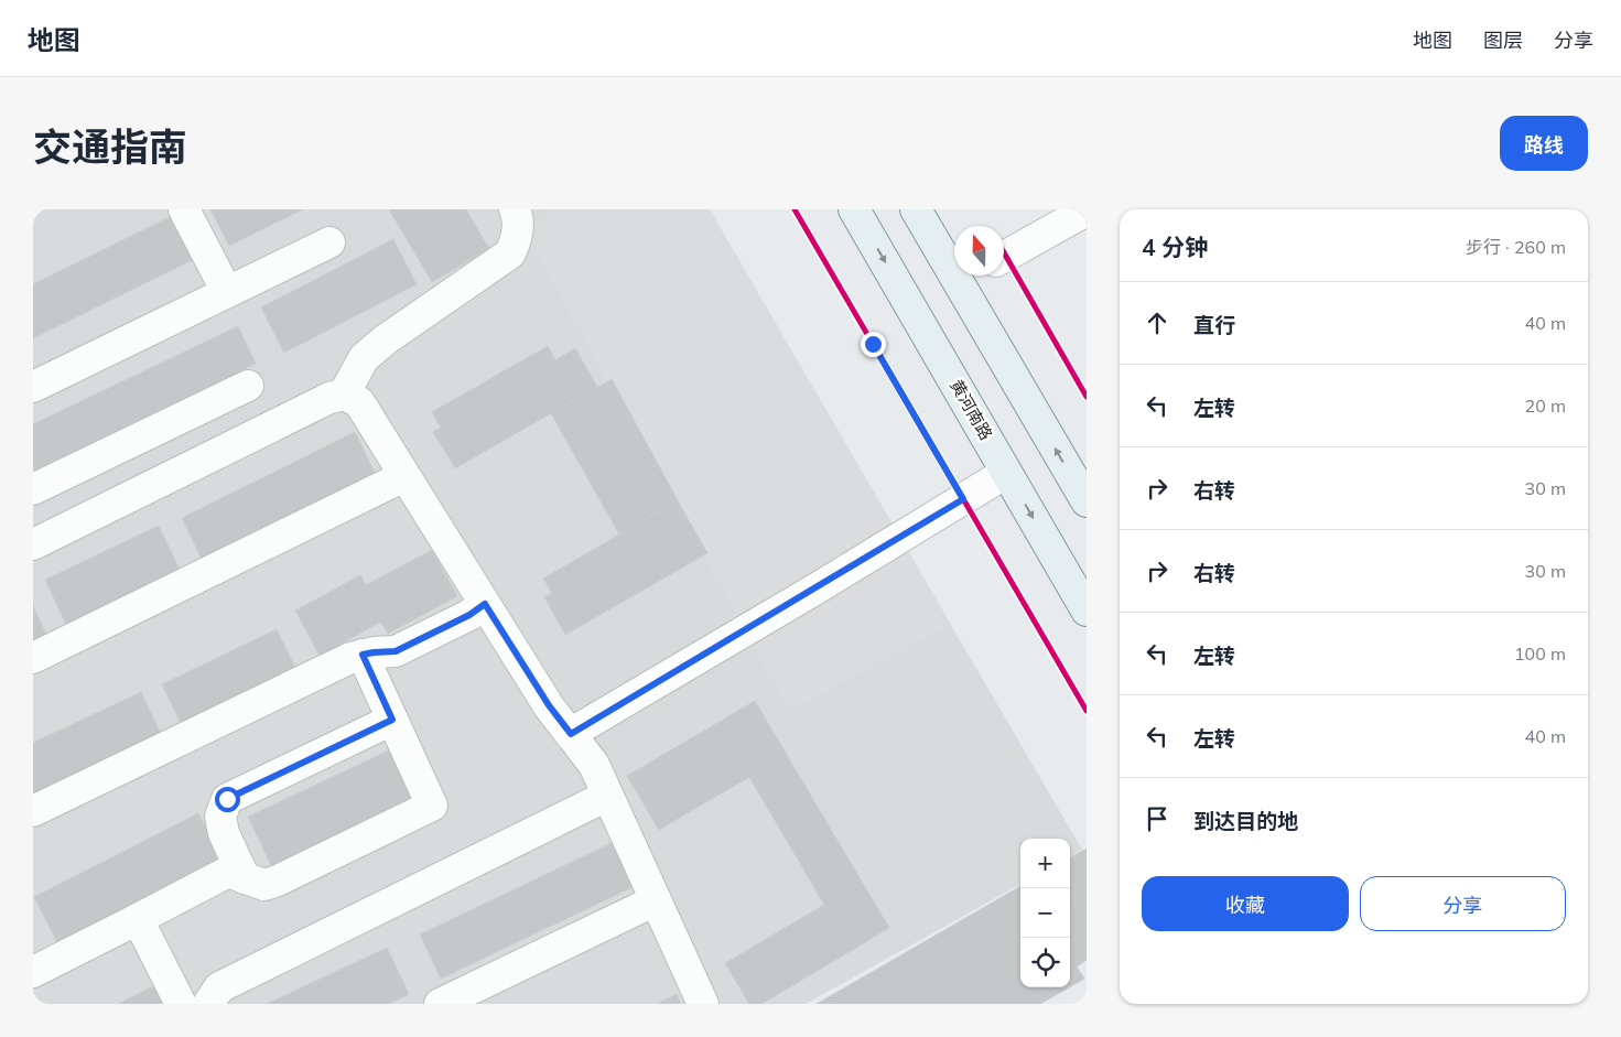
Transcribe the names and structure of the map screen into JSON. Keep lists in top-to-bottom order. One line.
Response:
{"streets":{"main road":["黄河南路"]},"north":"top","page":{"header":"地图","nav":["地图","图层","分享"],"title":"交通指南","buttons":["路线",["收藏","分享"]],"heading":["4 分钟","步行 · 260 m"],"list":[["直行","40 m"],["左转","20 m"],["右转","30 m"],["右转","30 m"],["左转","100 m"],["左转","40 m"],"到达目的地"],"map_buttons":["+","−"]}}
